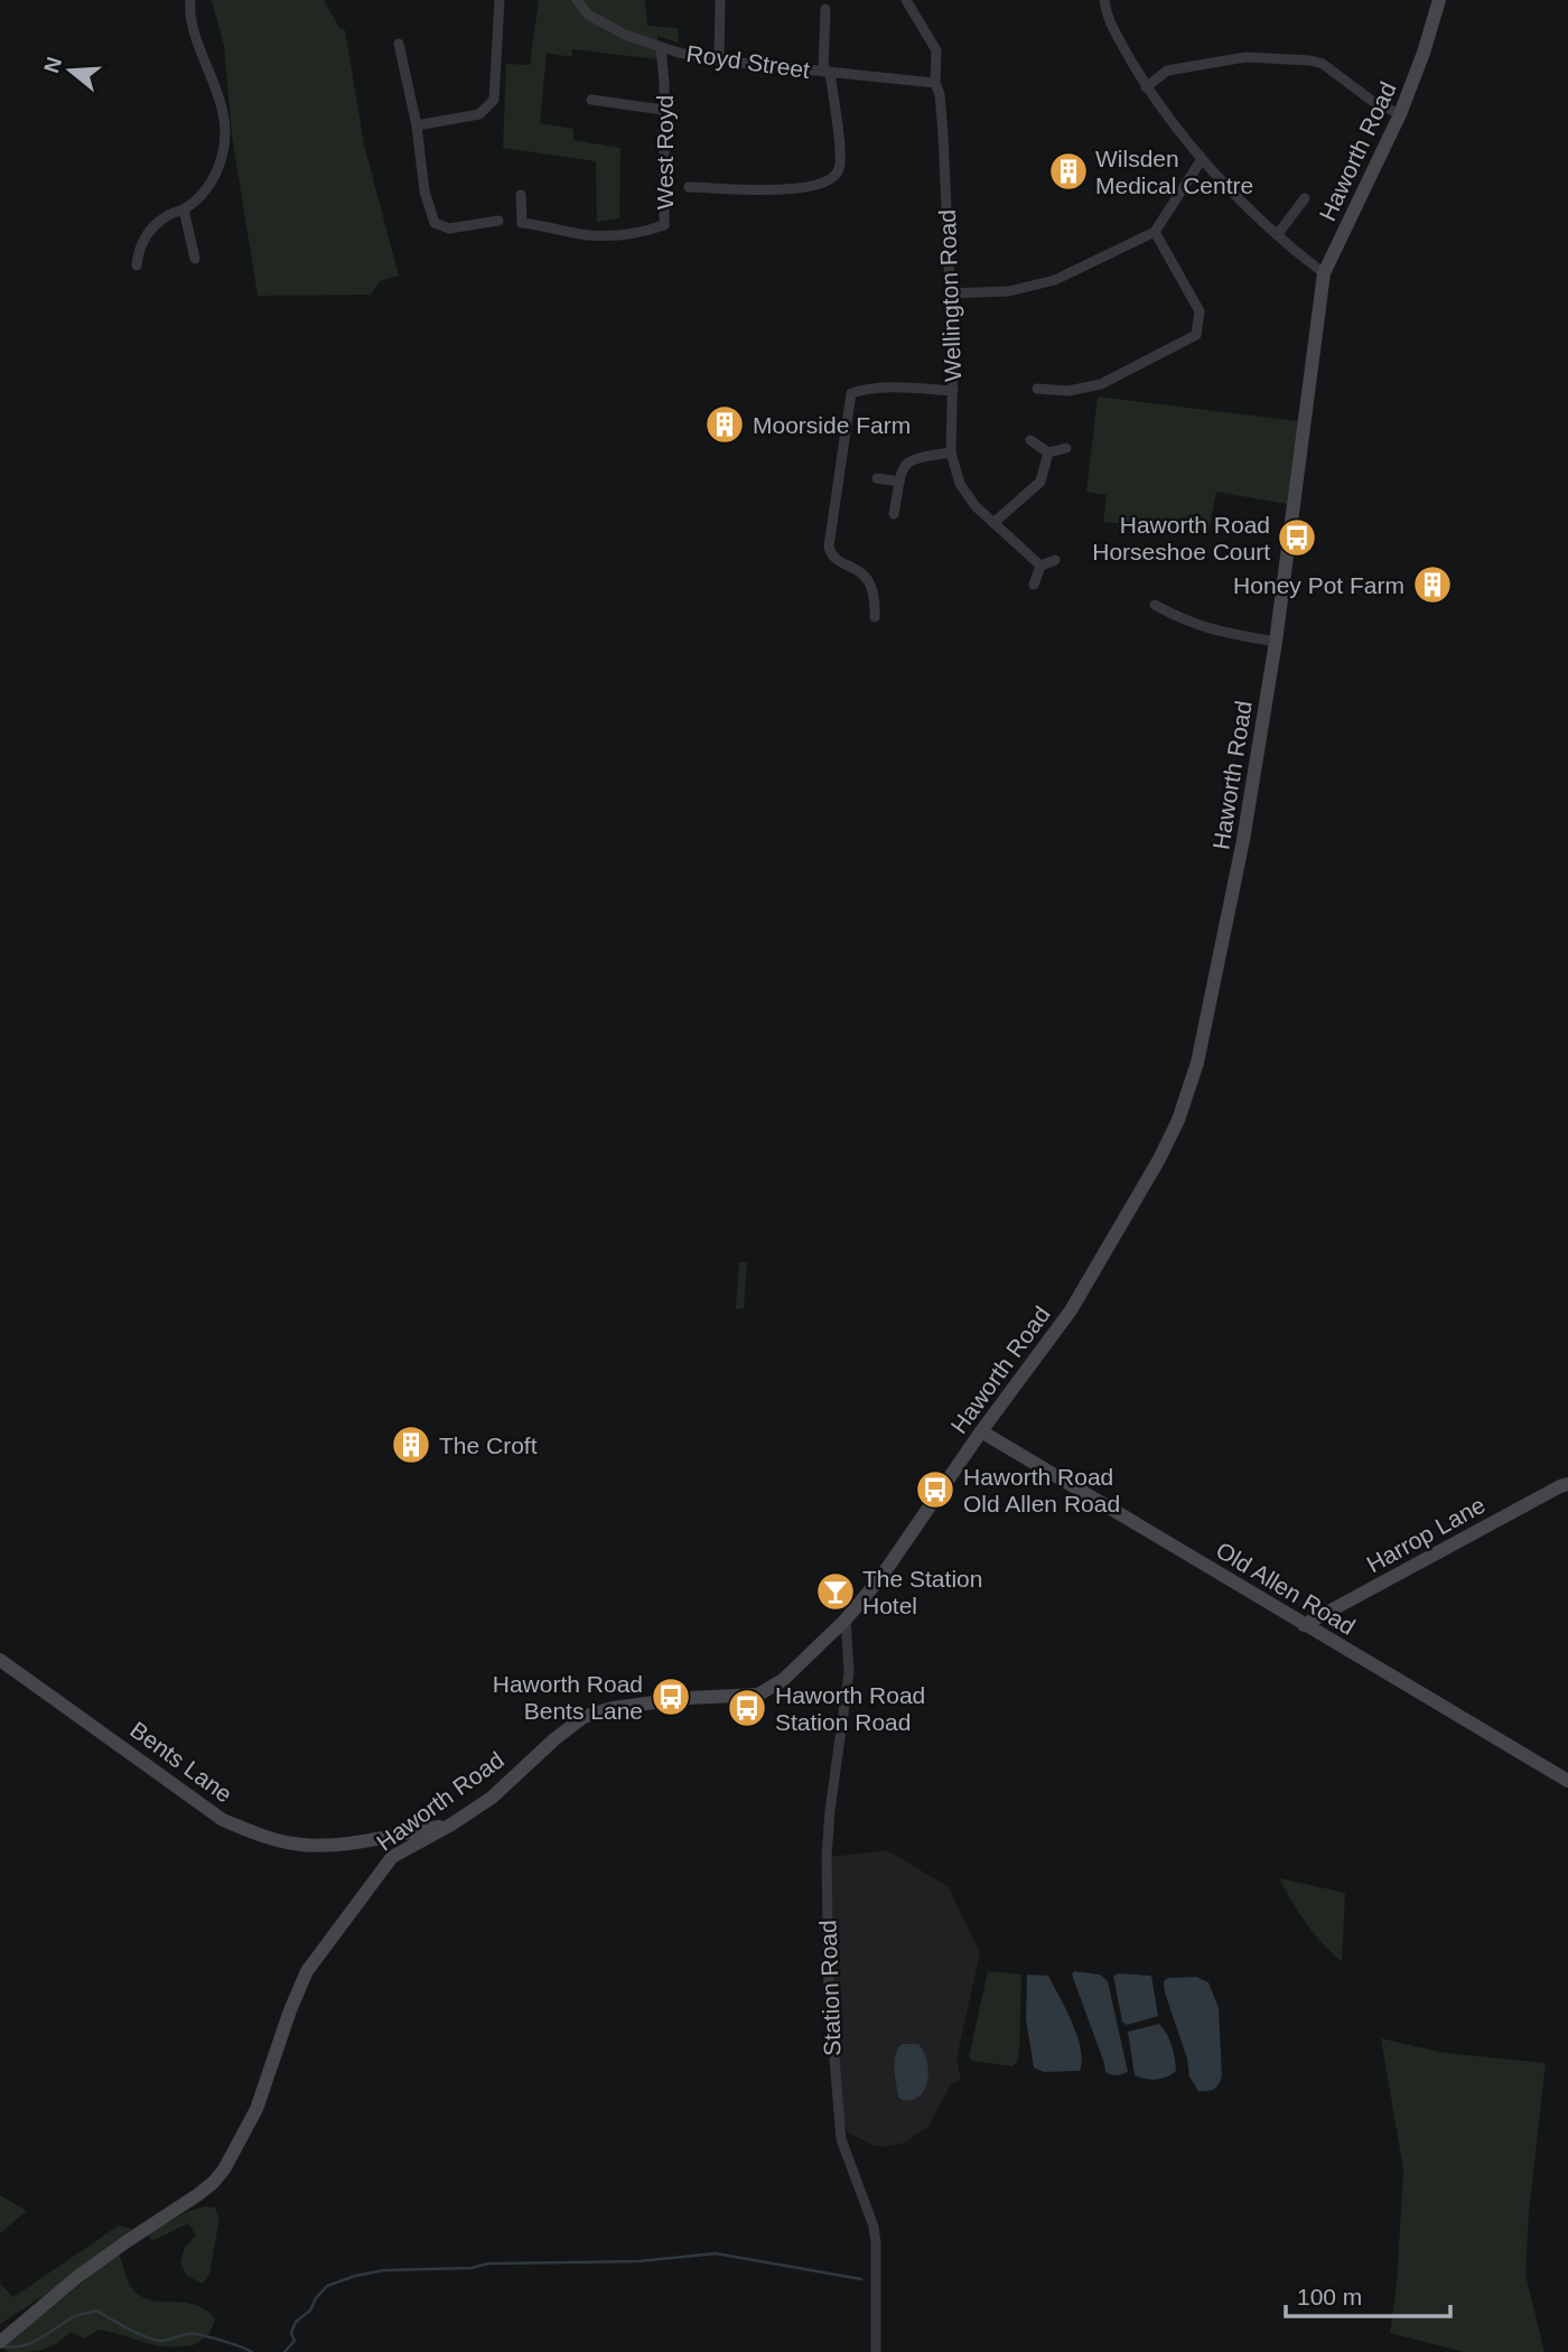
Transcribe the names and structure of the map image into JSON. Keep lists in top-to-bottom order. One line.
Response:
{"streets":{"main road":["Haworth Road","Harrop Lane","Old Allen Road","Bents Lane"],"street":["Royd Street","West Royd","Wellington Road","Station Road"]},"crossings":[["Royd Street","West Royd"],["Royd Street","Wellington Road"],["Haworth Road","Old Allen Road"],["Haworth Road","Bents Lane"],["Haworth Road","Station Road"],["Harrop Lane","Old Allen Road"]],"places":{"building":["Wilsden Medical Centre","Moorside Farm","Honey Pot Farm","The Croft"],"bus stop":["Haworth Road Horseshoe Court","Haworth Road Old Allen Road","Haworth Road Bents Lane","Haworth Road Station Road"],"bar":["The Station Hotel"]},"scale_bar":"100 m","north":"left"}
